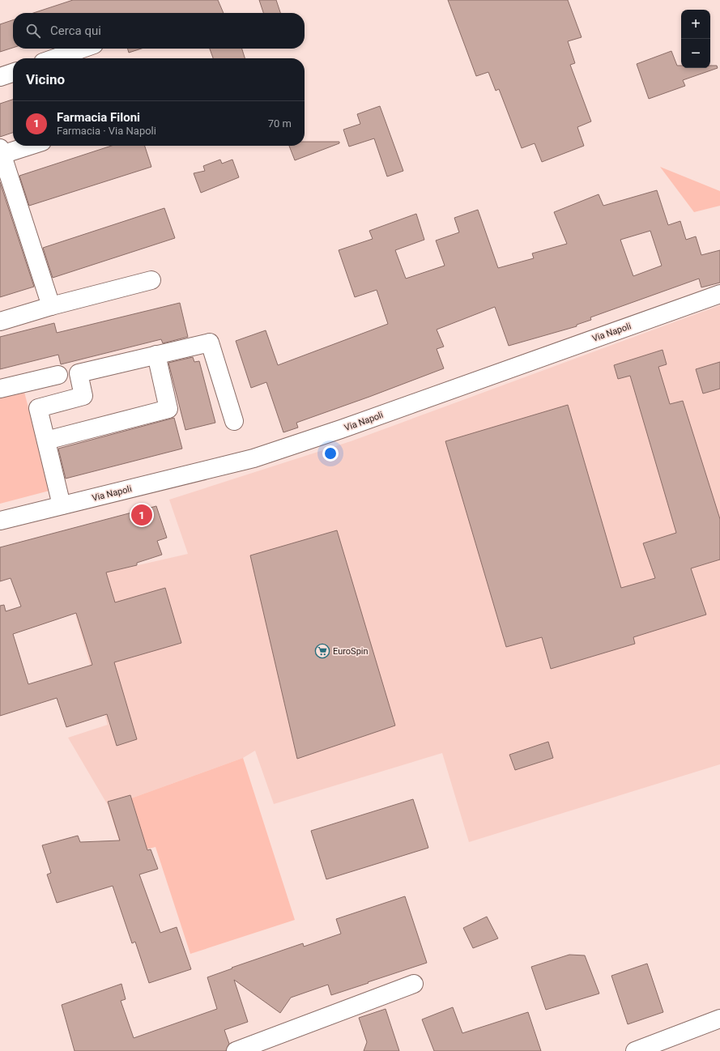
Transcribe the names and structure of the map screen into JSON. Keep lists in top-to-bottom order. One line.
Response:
{"streets":{"street":["Via Napoli"]},"places":{"supermarket":["EuroSpin"]},"page":{"map_buttons":["+","−"],"search":"Cerca qui","heading":"Vicino","list":[{"mark":"1","name":"Farmacia Filoni","note":"Farmacia · Via Napoli","value":"70 m"}],"pins":"1"}}
